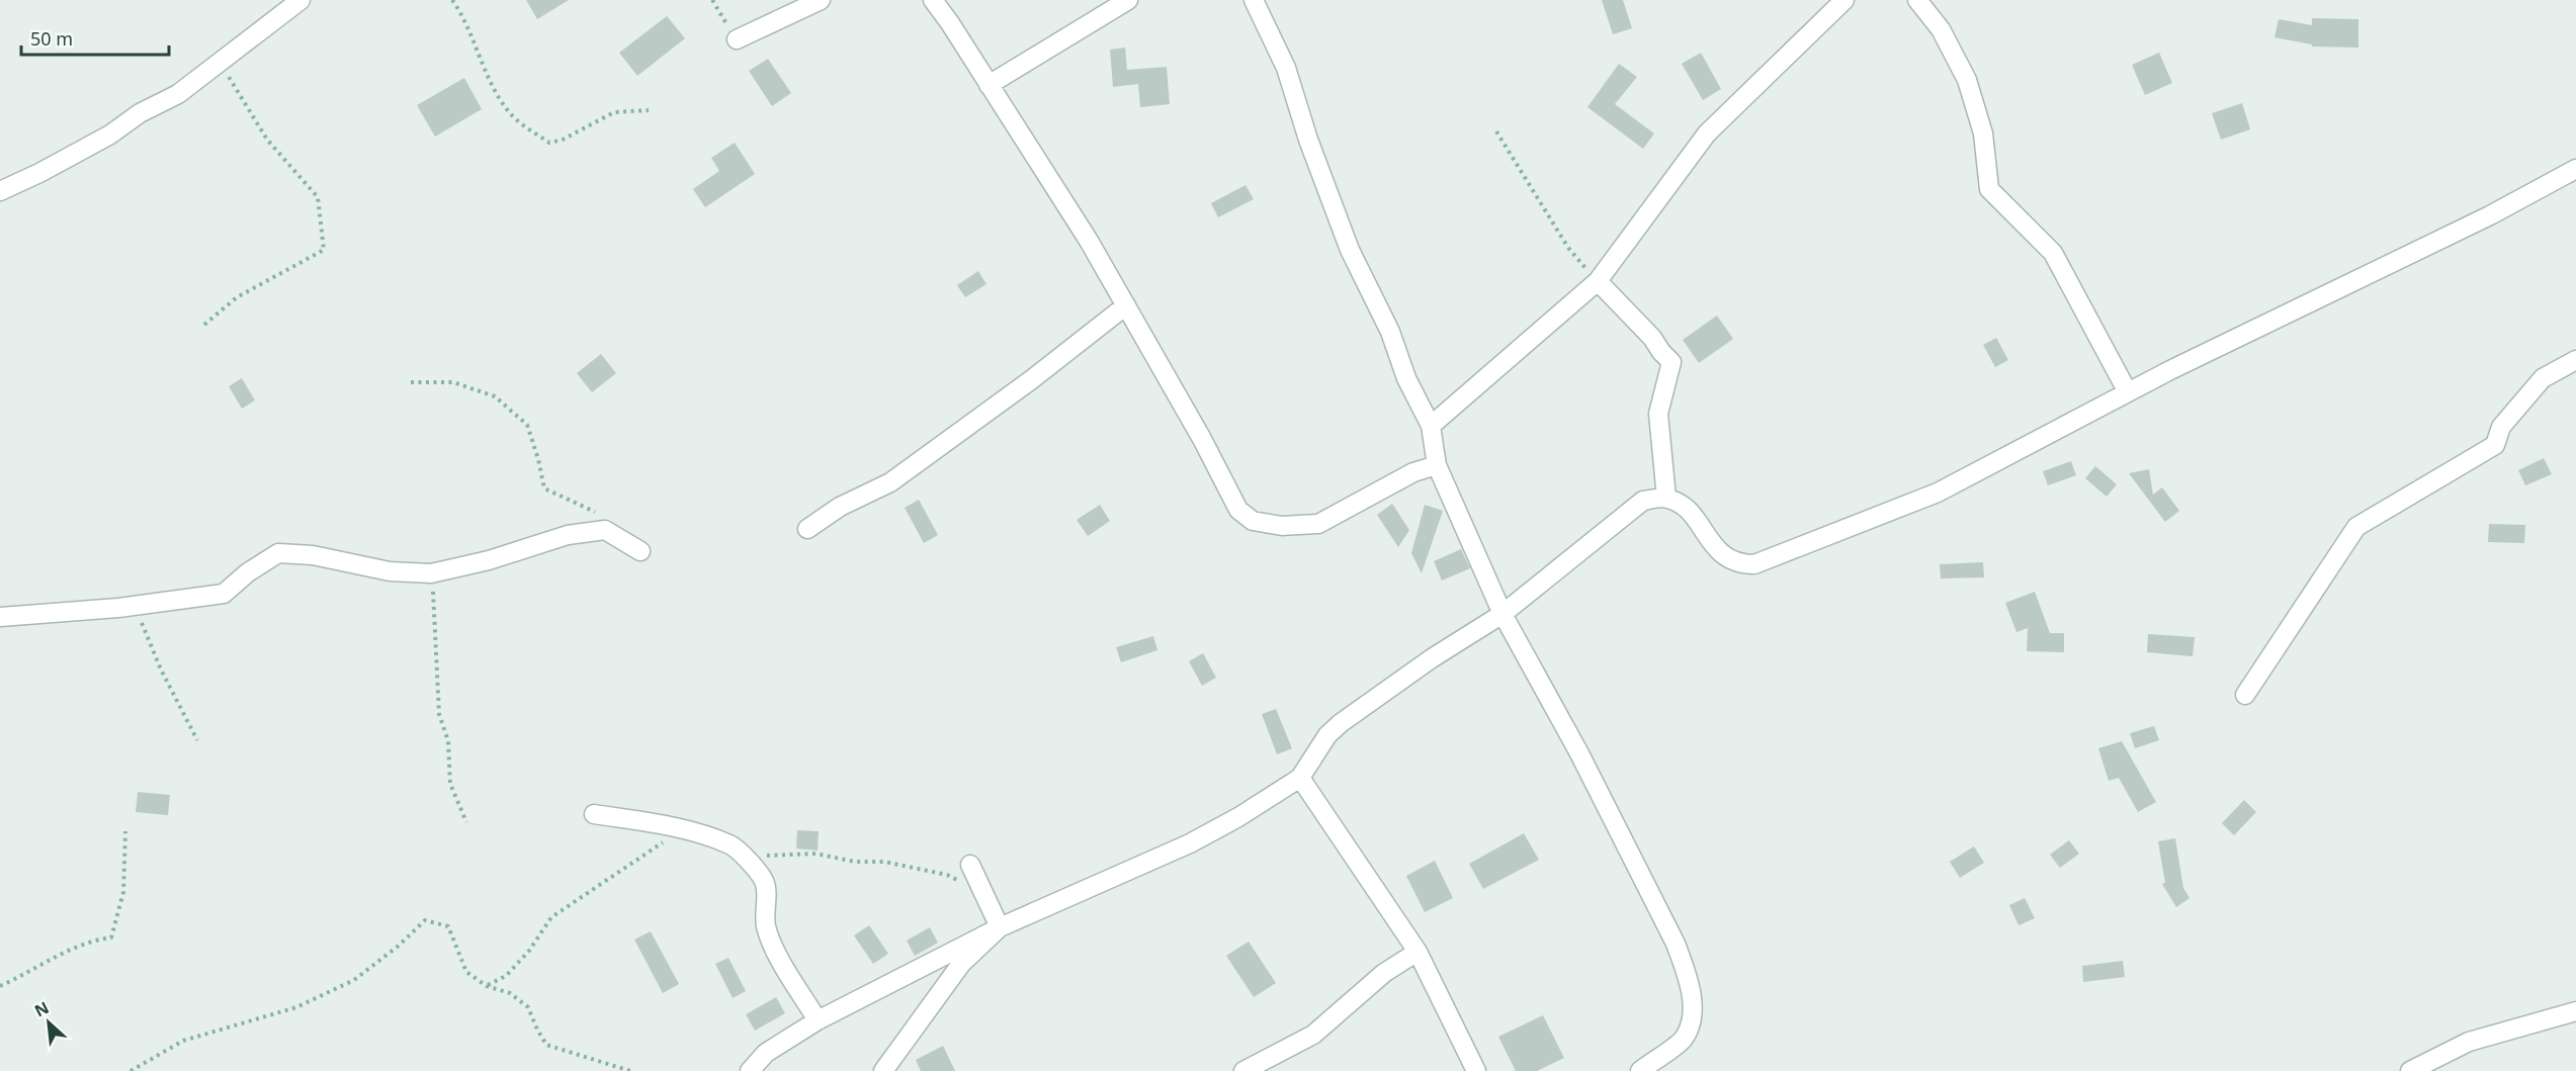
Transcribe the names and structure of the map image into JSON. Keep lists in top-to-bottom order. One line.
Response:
{"scale_bar":"50 m","north":"top left"}
